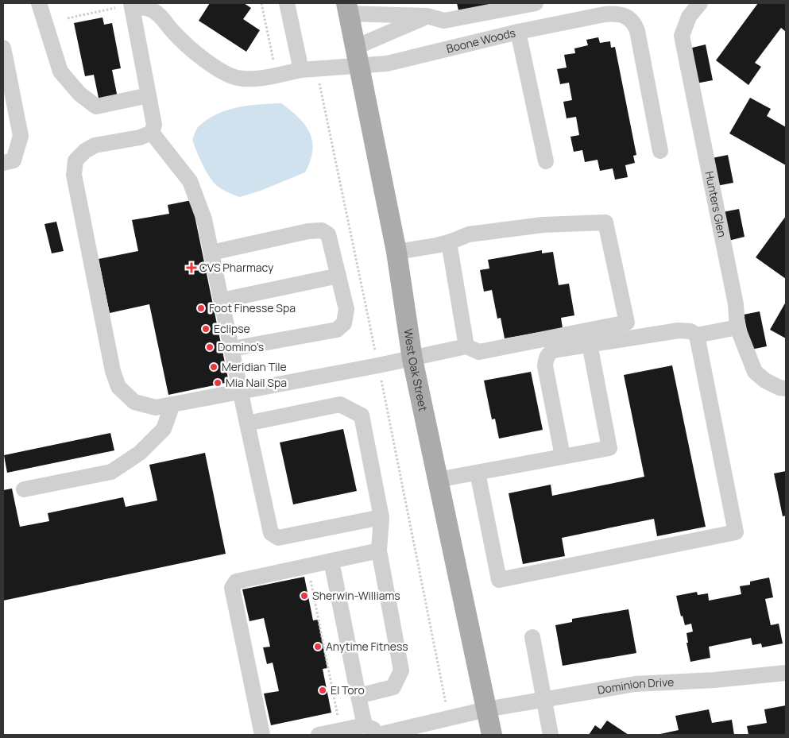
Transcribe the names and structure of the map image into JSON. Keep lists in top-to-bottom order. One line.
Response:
{"streets":{"main road":["West Oak Street"],"street":["Boone Woods","Hunters Glen","Dominion Drive"]},"crossings":[["Boone Woods","West Oak Street"],["West Oak Street","Dominion Drive"]],"places":{"health":["CVS Pharmacy"],"other":["Foot Finesse Spa","Eclipse","Domino's","Meridian Tile","Mia Nail Spa","Sherwin-Williams","Anytime Fitness","El Toro"]}}
